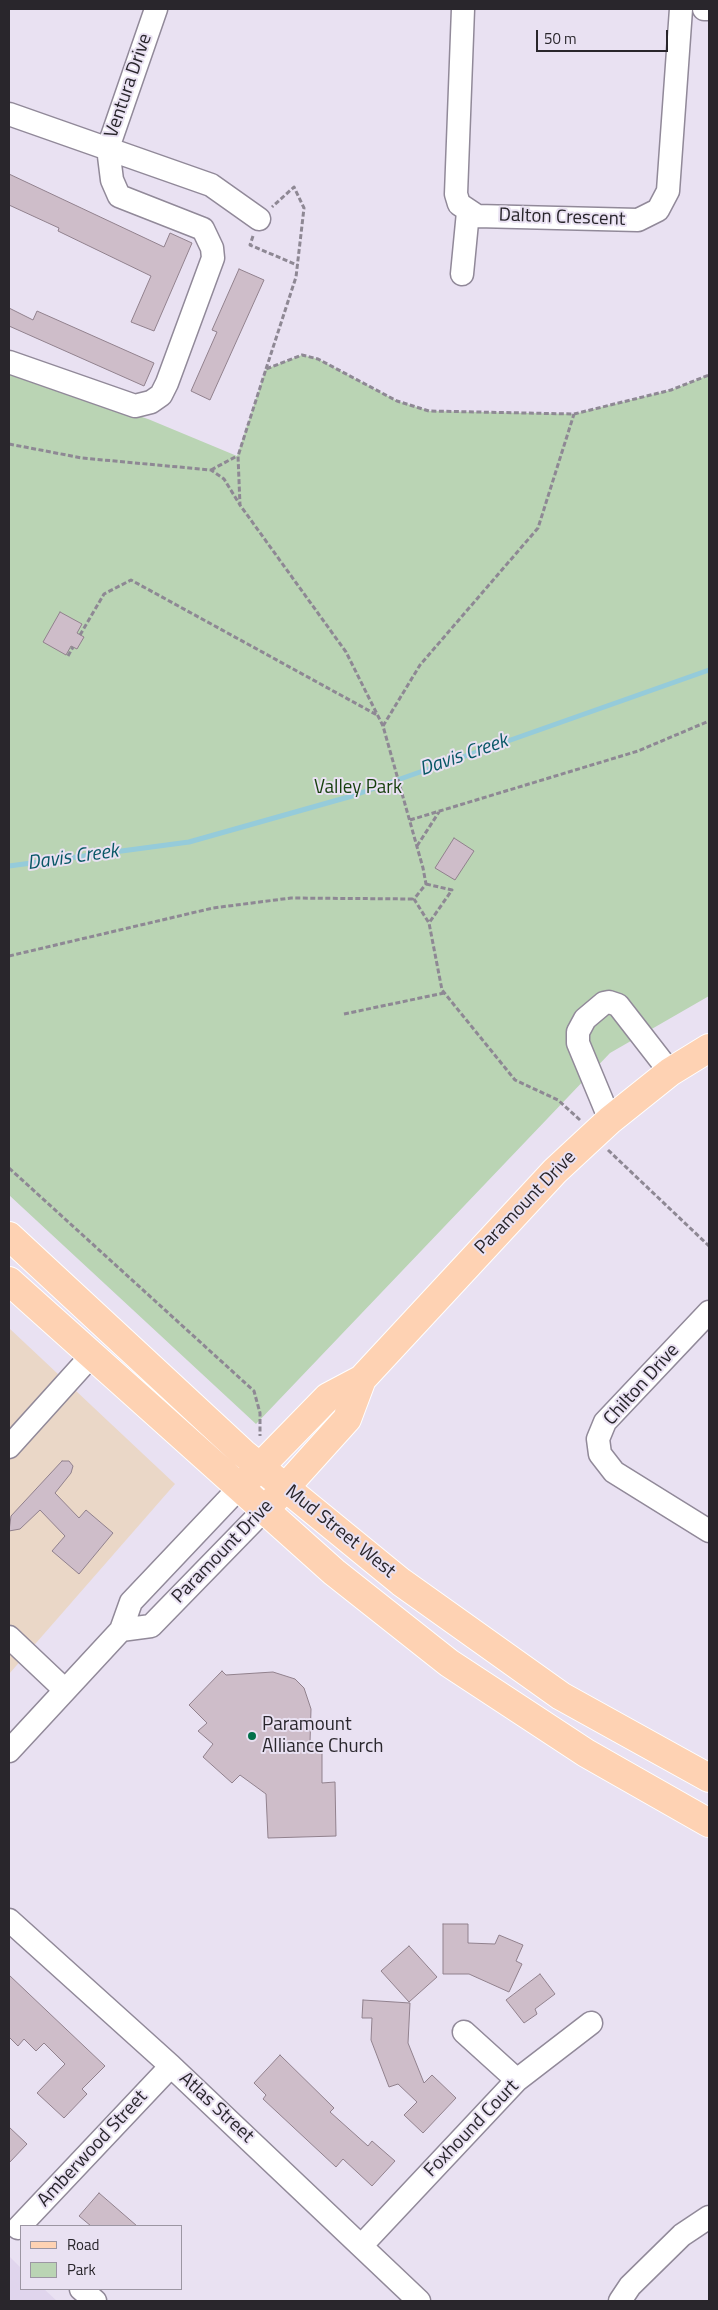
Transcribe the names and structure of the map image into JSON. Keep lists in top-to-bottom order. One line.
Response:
{"streets":{"main road":["Paramount Drive","Mud Street West"],"street":["Ventura Drive","Dalton Crescent","Chilton Drive","Atlas Street","Foxhound Court","Amberwood Street"]},"crossings":[["Paramount Drive","Mud Street West"],["Atlas Street","Foxhound Court"],["Atlas Street","Amberwood Street"]],"water":["Davis Creek"],"parks":["Valley Park"],"places":["Paramount Alliance Church"],"legend":["Road","Park"],"scale_bar":"50 m"}
